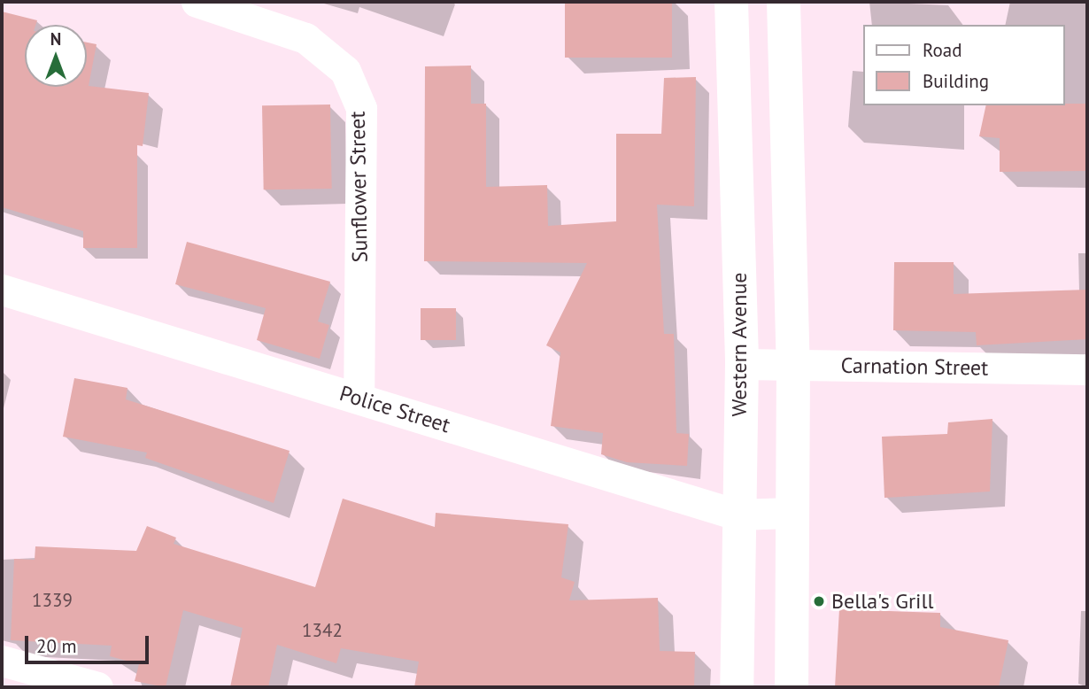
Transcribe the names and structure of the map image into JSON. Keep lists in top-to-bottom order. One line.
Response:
{"streets":{"street":["Sunflower Street","Western Avenue","Carnation Street","Police Street"]},"crossings":[["Sunflower Street","Police Street"],["Western Avenue","Carnation Street"],["Western Avenue","Police Street"]],"places":["Bella's Grill"],"house_numbers":["1339","1342"],"legend":["Road","Building"],"scale_bar":"20 m","north":"top"}
